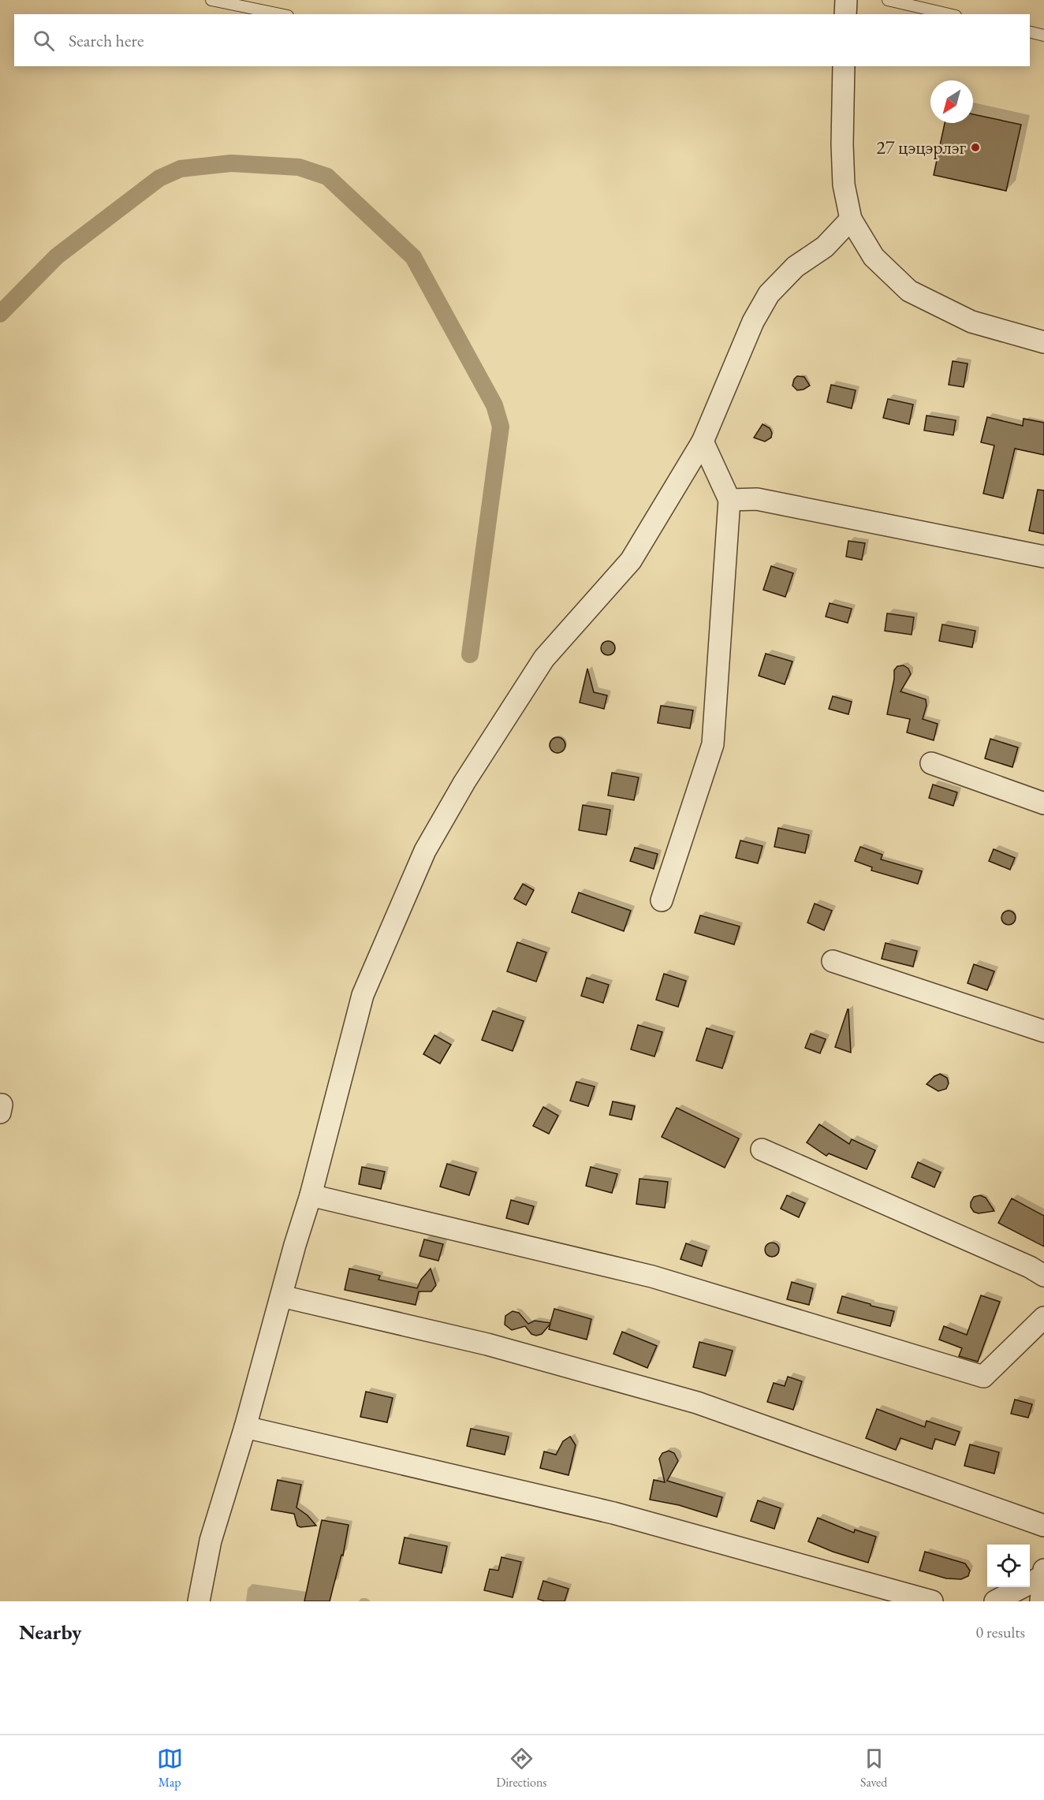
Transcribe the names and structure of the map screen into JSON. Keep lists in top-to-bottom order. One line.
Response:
{"places":["27 цэцэрлэг"],"north":"bottom left","page":{"search":"Search here","heading":["Nearby","0 results"],"nav":["Map","Directions","Saved"]}}
